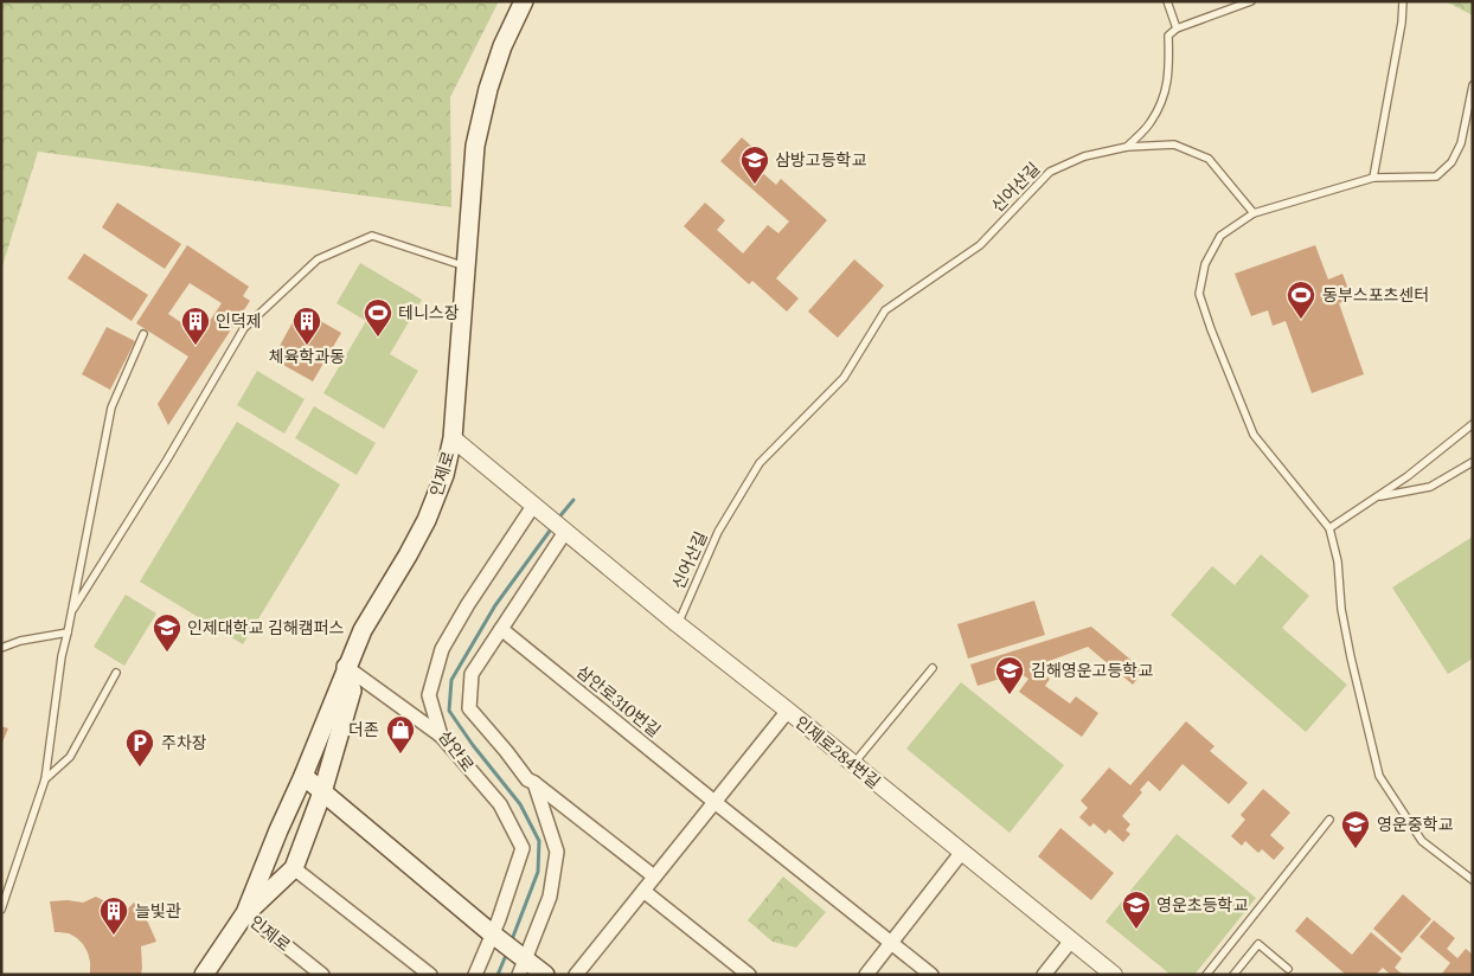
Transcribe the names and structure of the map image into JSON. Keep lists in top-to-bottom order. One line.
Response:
{"streets":{"main road":["인제로"],"street":["삼안로310번길","삼안로","인제로284번길"],"lane":["신어산길"]},"crossings":[["신어산길","인제로284번길"],["삼안로","인제로284번길"]],"places":{"school or university":["삼방고등학교","인제대학교 김해캠퍼스","김해영운고등학교","영운중학교","영운초등학교"],"sports":["동부스포츠센터","테니스장"],"building":["인덕제","체육학과동","늘빛관"],"shop":["더존"],"parking":["주차장"]}}
